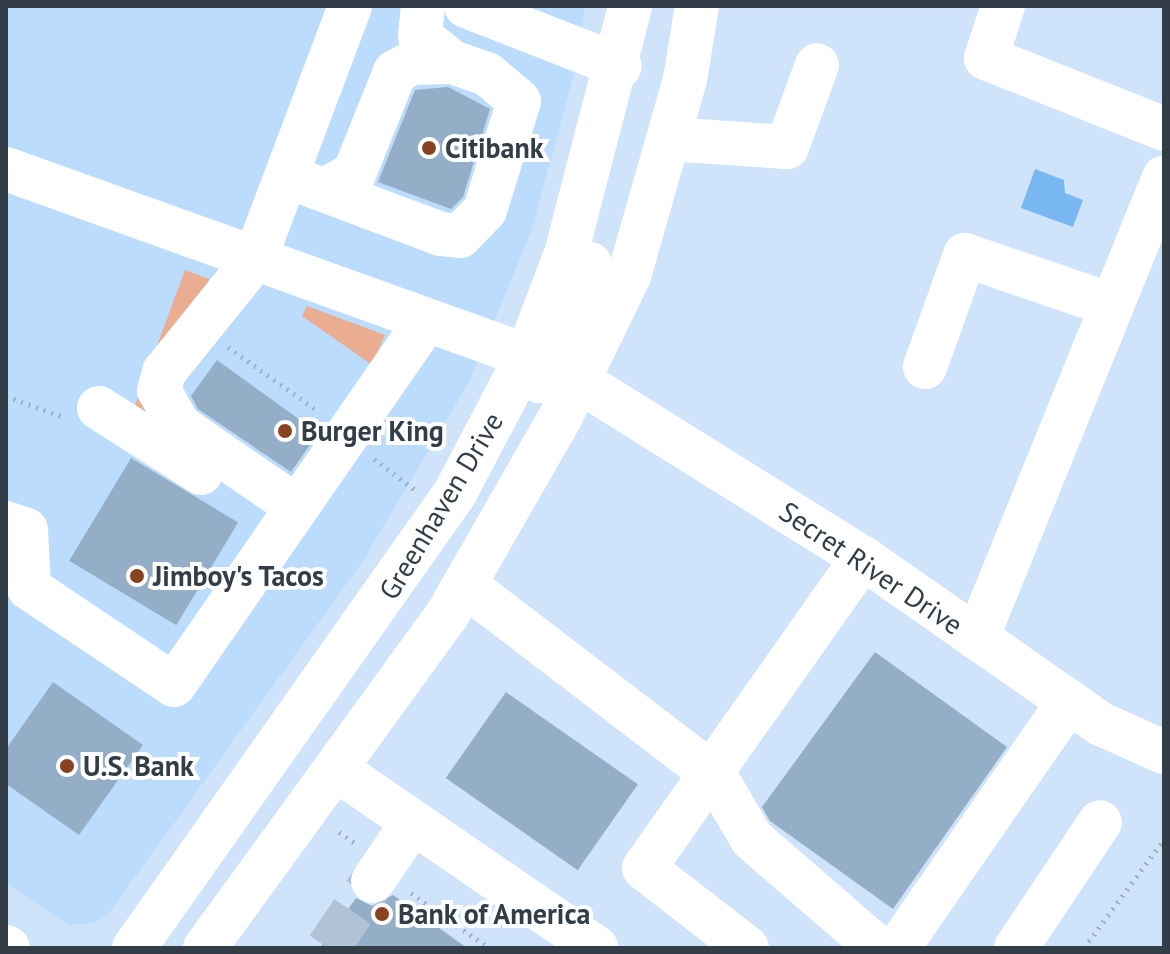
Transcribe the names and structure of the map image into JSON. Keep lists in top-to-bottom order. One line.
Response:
{"streets":{"street":["Greenhaven Drive","Secret River Drive"]},"crossings":[["Greenhaven Drive","Secret River Drive"]],"places":["Citibank","Burger King","Jimboy's Tacos","U.S. Bank","Bank of America"]}
